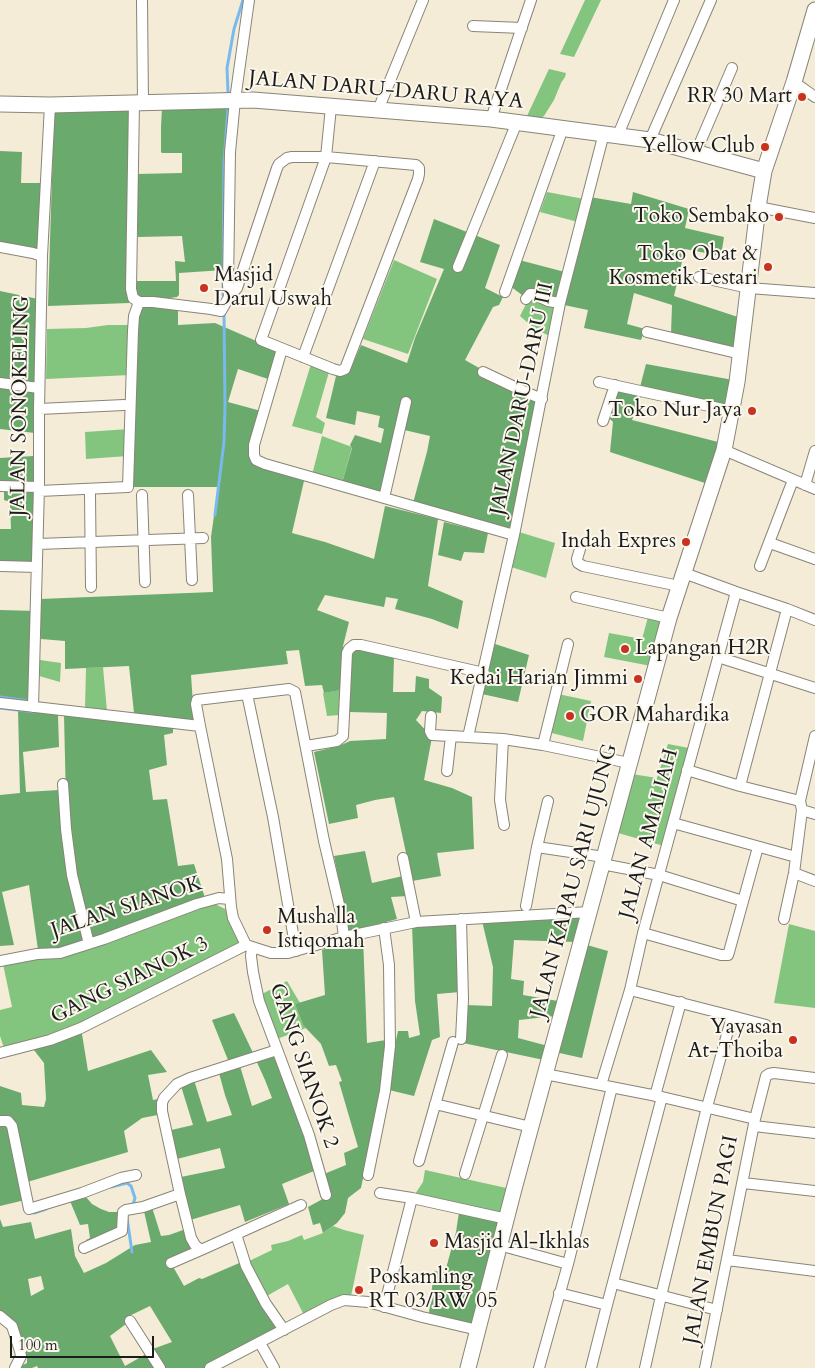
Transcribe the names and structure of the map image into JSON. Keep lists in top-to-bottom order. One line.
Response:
{"streets":{"street":["JALAN DARU-DARU RAYA","JALAN DARU-DARU III","JALAN SONOKELING","JALAN AMALIAH","JALAN KAPAU SARI UJUNG","JALAN SIANOK","GANG SIANOK 3","GANG SIANOK 2","JALAN EMBUN PAGI"]},"crossings":[["JALAN DARU-DARU RAYA","JALAN DARU-DARU III"],["JALAN DARU-DARU RAYA","JALAN SONOKELING"],["JALAN DARU-DARU RAYA","JALAN KAPAU SARI UJUNG"],["JALAN SIANOK","GANG SIANOK 3"],["JALAN SIANOK","GANG SIANOK 2"],["GANG SIANOK 3","GANG SIANOK 2"]],"places":["RR 30 Mart","Yellow Club","Toko Sembako","Toko Obat & Kosmetik Lestari","Masjid Darul Uswah","Toko Nur Jaya","Indah Expres","Lapangan H2R","Kedai Harian Jimmi","GOR Mahardika","Mushalla Istiqomah","Yayasan At-Thoiba","Masjid Al-Ikhlas","Poskamling RT 03/RW 05"],"scale_bar":"100 m"}
